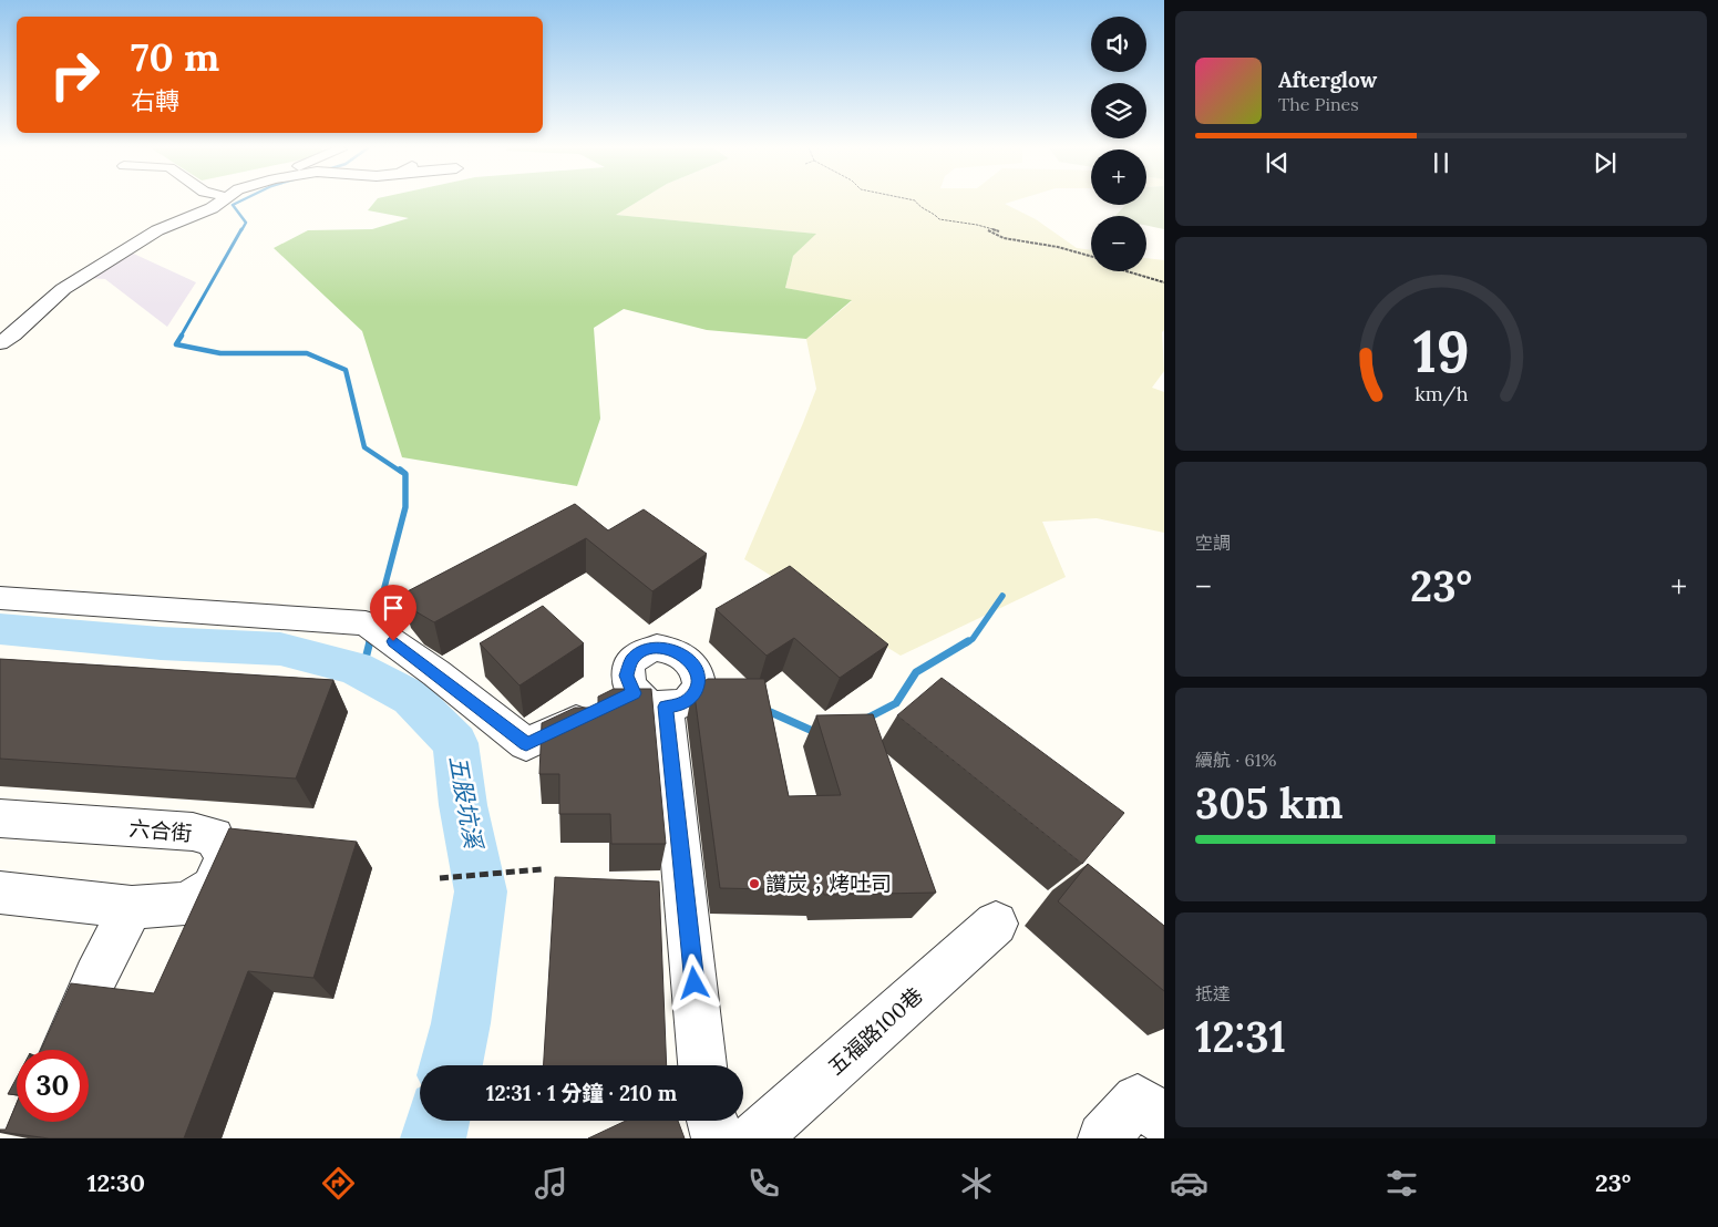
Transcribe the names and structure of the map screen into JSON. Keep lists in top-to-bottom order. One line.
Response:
{"streets":{"street":["六合街"],"lane":["五福路100巷"]},"water":["五股坑溪"],"places":["讚炭；烤吐司"],"page":{"map_buttons":["+","−"],"turn":["70 m","右轉"],"song":["Afterglow","The Pines"],"tile":["空調",["續航 · 61%","305 km"],["抵達","12:31"]],"heat":["−","23°","+"],"limit":"30","trip":"12:31 · 1 分鐘 · 210 m","tabs":["12:30","23°"],"gauge":["19","km/h"]}}
